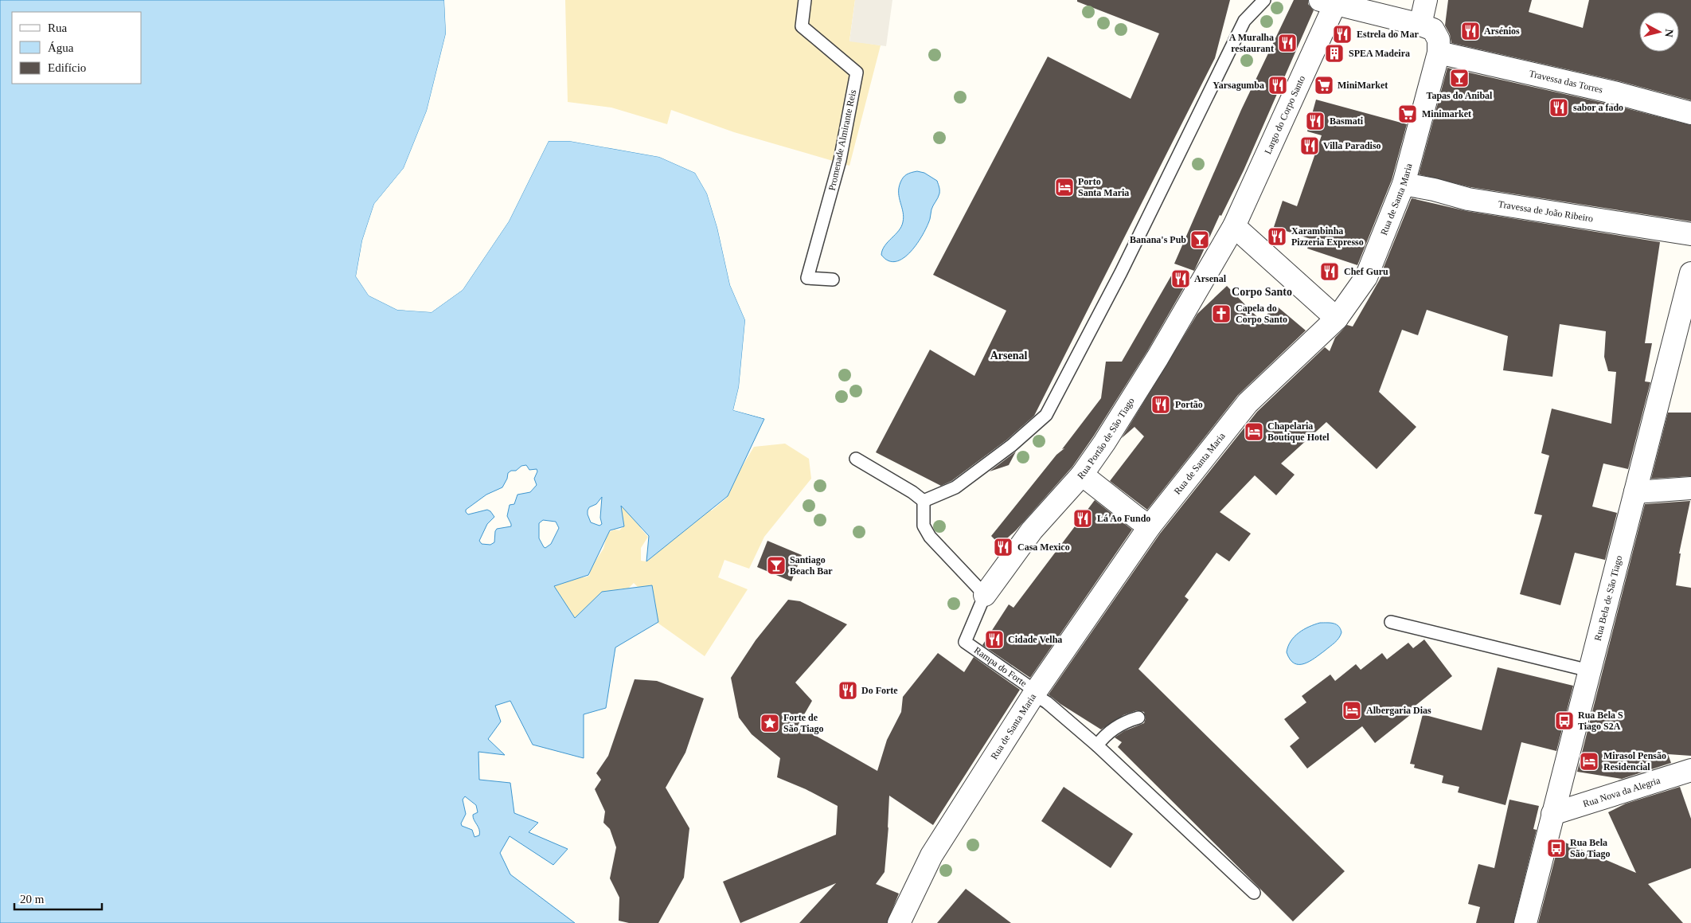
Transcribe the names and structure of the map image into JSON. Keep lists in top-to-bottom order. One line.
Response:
{"streets":{"street":["Travessa das Torres","Largo do Corpo Santo","Rua de Santa Maria","Travessa de João Ribeiro","Rua Portão de São Tiago","Rua Bela de São Tiago","Rua Nova da Alegria"],"lane":["Promenade Almirante Reis","Rampa do Forte"]},"crossings":[["Travessa das Torres","Rua de Santa Maria"],["Largo do Corpo Santo","Rua de Santa Maria"],["Largo do Corpo Santo","Rua Portão de São Tiago"],["Rua de Santa Maria","Travessa de João Ribeiro"],["Rua de Santa Maria","Rampa do Forte"],["Rua Portão de São Tiago","Rampa do Forte"],["Rua Bela de São Tiago","Rua Nova da Alegria"]],"districts":["Corpo Santo","Arsenal"],"places":{"restaurant":["Arsénios","Estrela do Mar","A Muralha restaurant","Yarsagumba","sabor a fado","Basmati","Villa Paradiso","Xarambinha Pizzeria Expresso","Chef Guru","Arsenal","Portão","Lá Ao Fundo","Casa Mexico","Cidade Velha","Do Forte"],"building":["SPEA Madeira"],"bar":["Tapas do Anibal","Banana's Pub","Santiago Beach Bar"],"supermarket":["MiniMarket","Minimarket"],"hotel":["Porto Santa Maria","Chapelaria Boutique Hotel","Albergaria Dias","Mirasol Pensão Residencial"],"church":["Capela do Corpo Santo"],"bus stop":["Rua Bela S Tiago S2A","Rua Bela São Tiago"],"place":["Forte de São Tiago"]},"legend":["Rua","Água","Edifício"],"scale_bar":"20 m","north":"right"}
